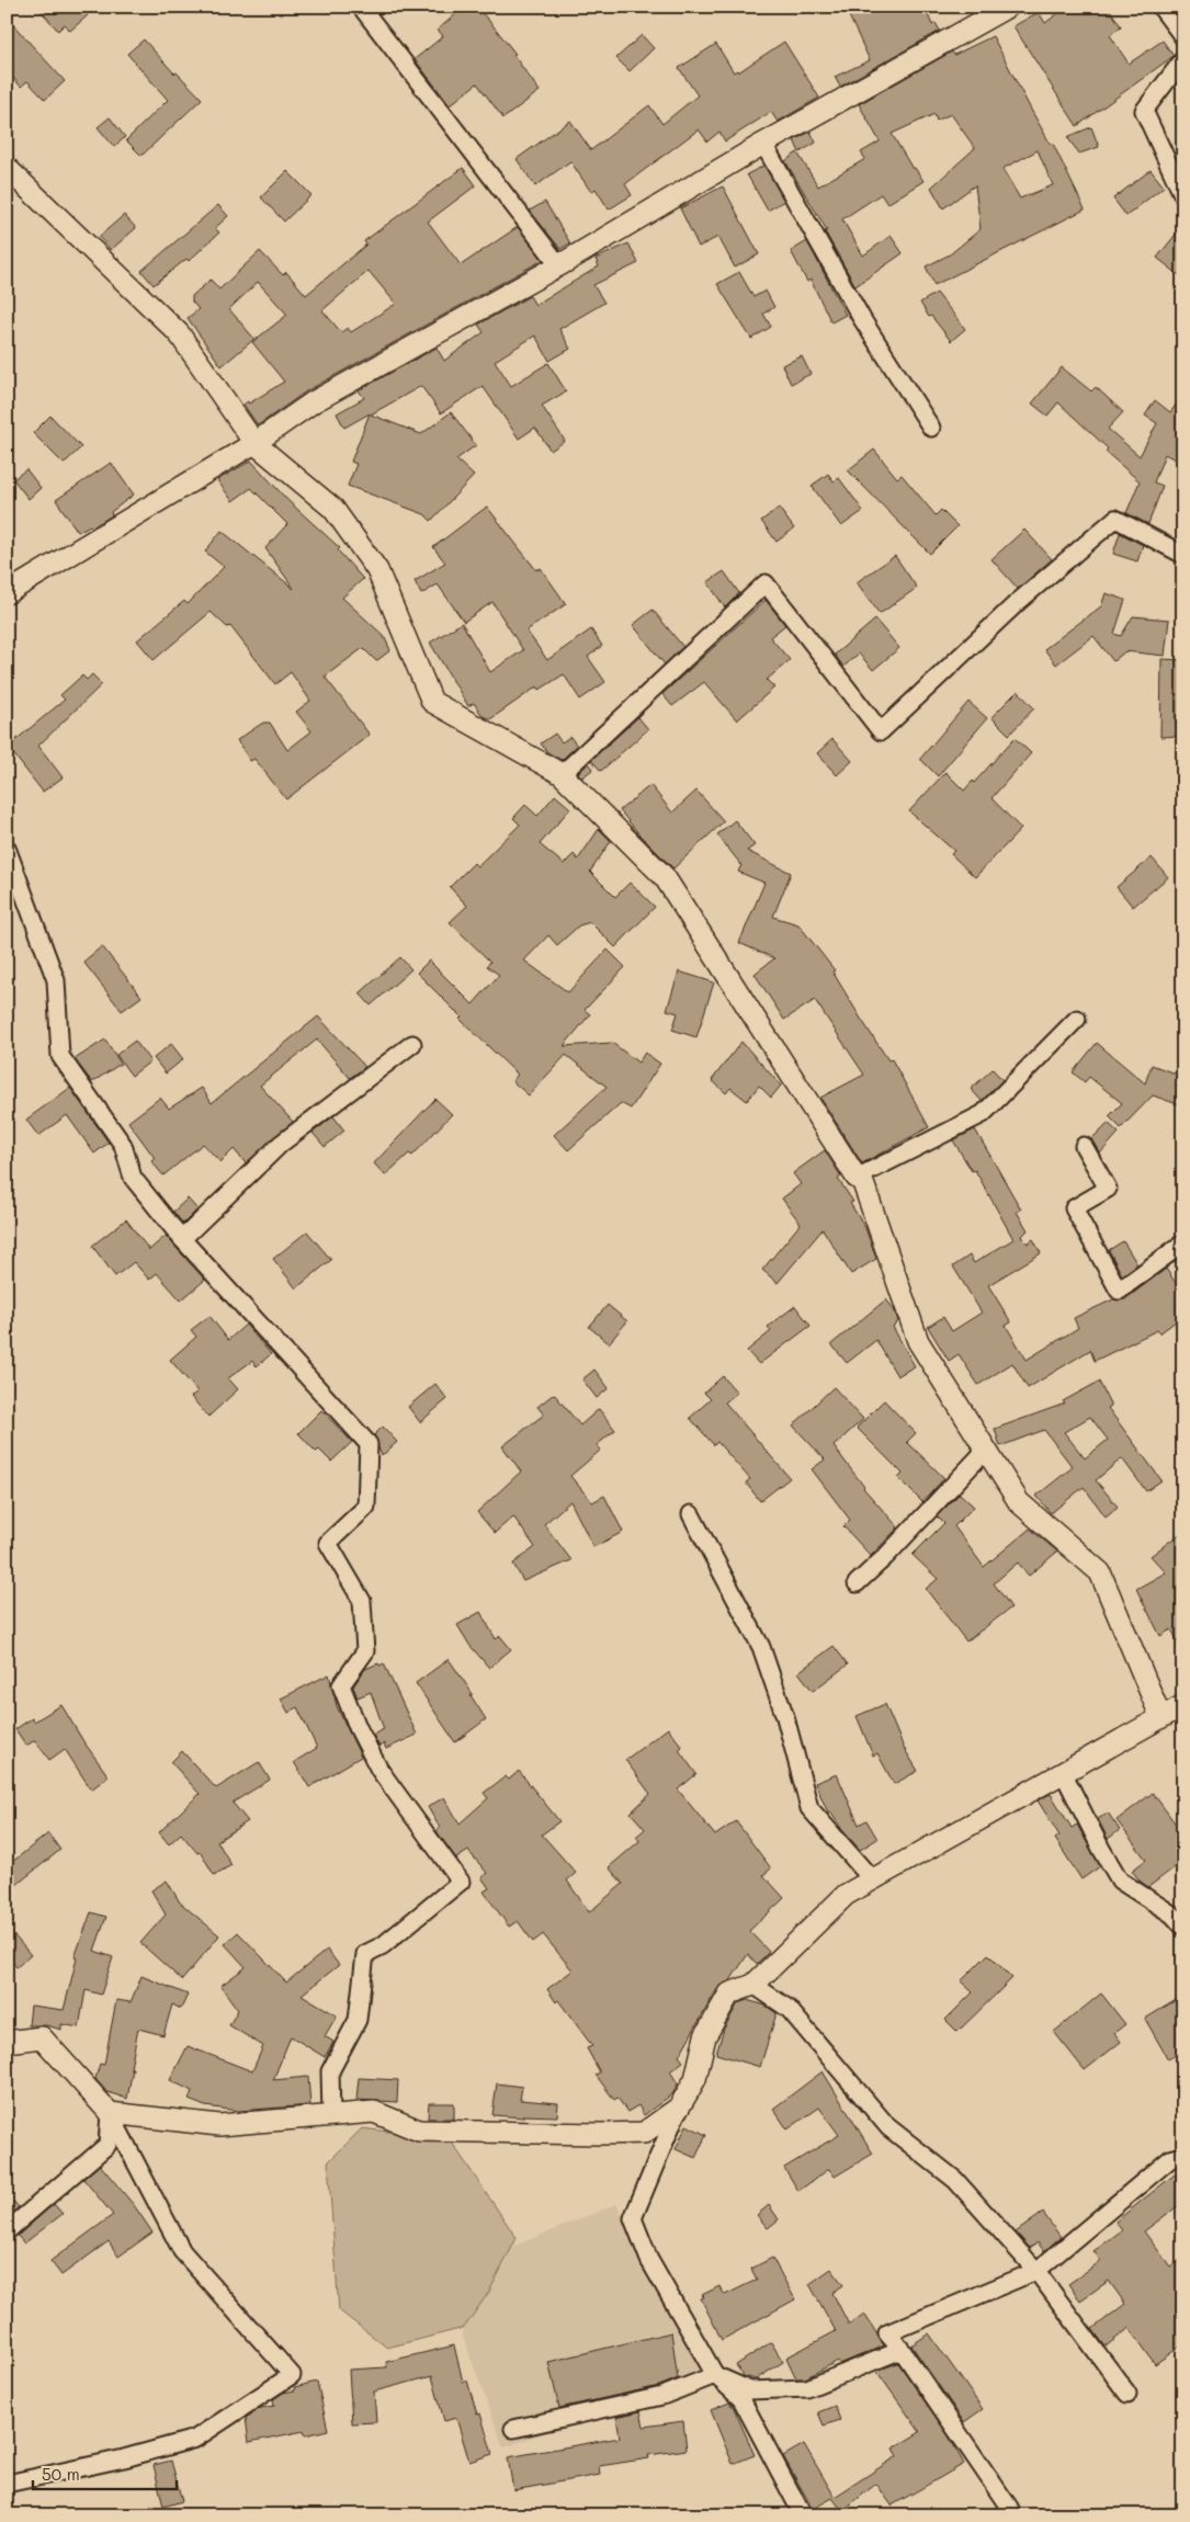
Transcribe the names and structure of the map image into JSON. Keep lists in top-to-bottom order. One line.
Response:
{"scale_bar":"50 m"}
